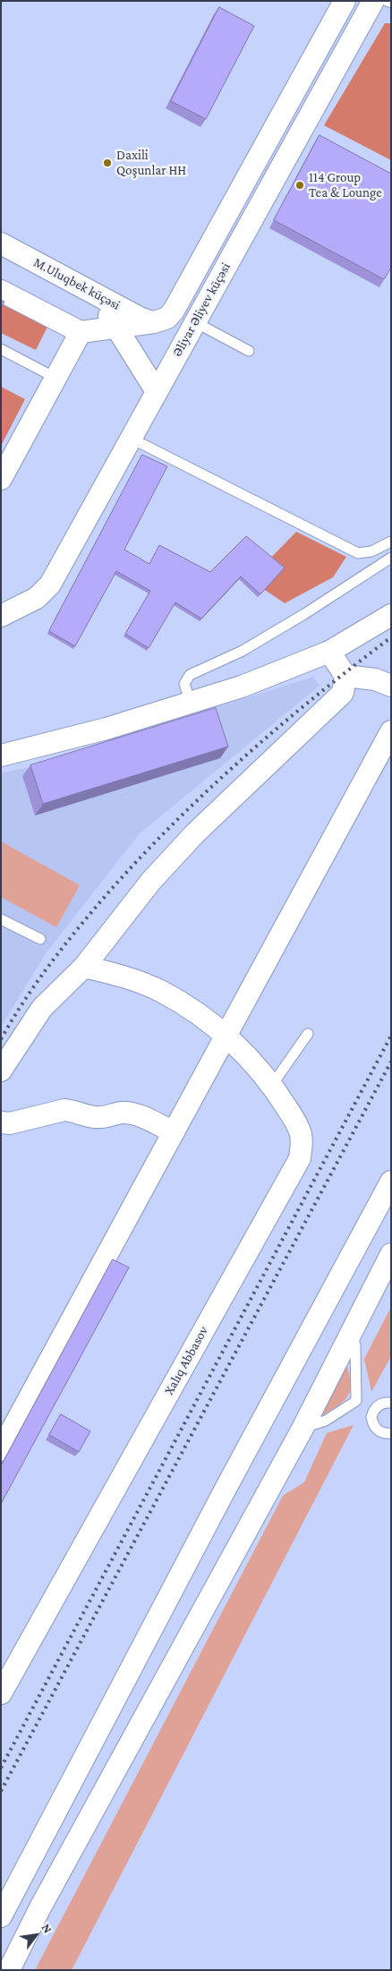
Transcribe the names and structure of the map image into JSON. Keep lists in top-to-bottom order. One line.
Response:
{"streets":{"street":["M.Uluqbek küçəsi","Əliyar Əliyev küçəsi","Xalıq Abbasov"]},"crossings":[["M.Uluqbek küçəsi","Əliyar Əliyev küçəsi"]],"places":["Daxili Qoşunlar HH","114 Group Tea & Lounge"],"north":"top right"}
